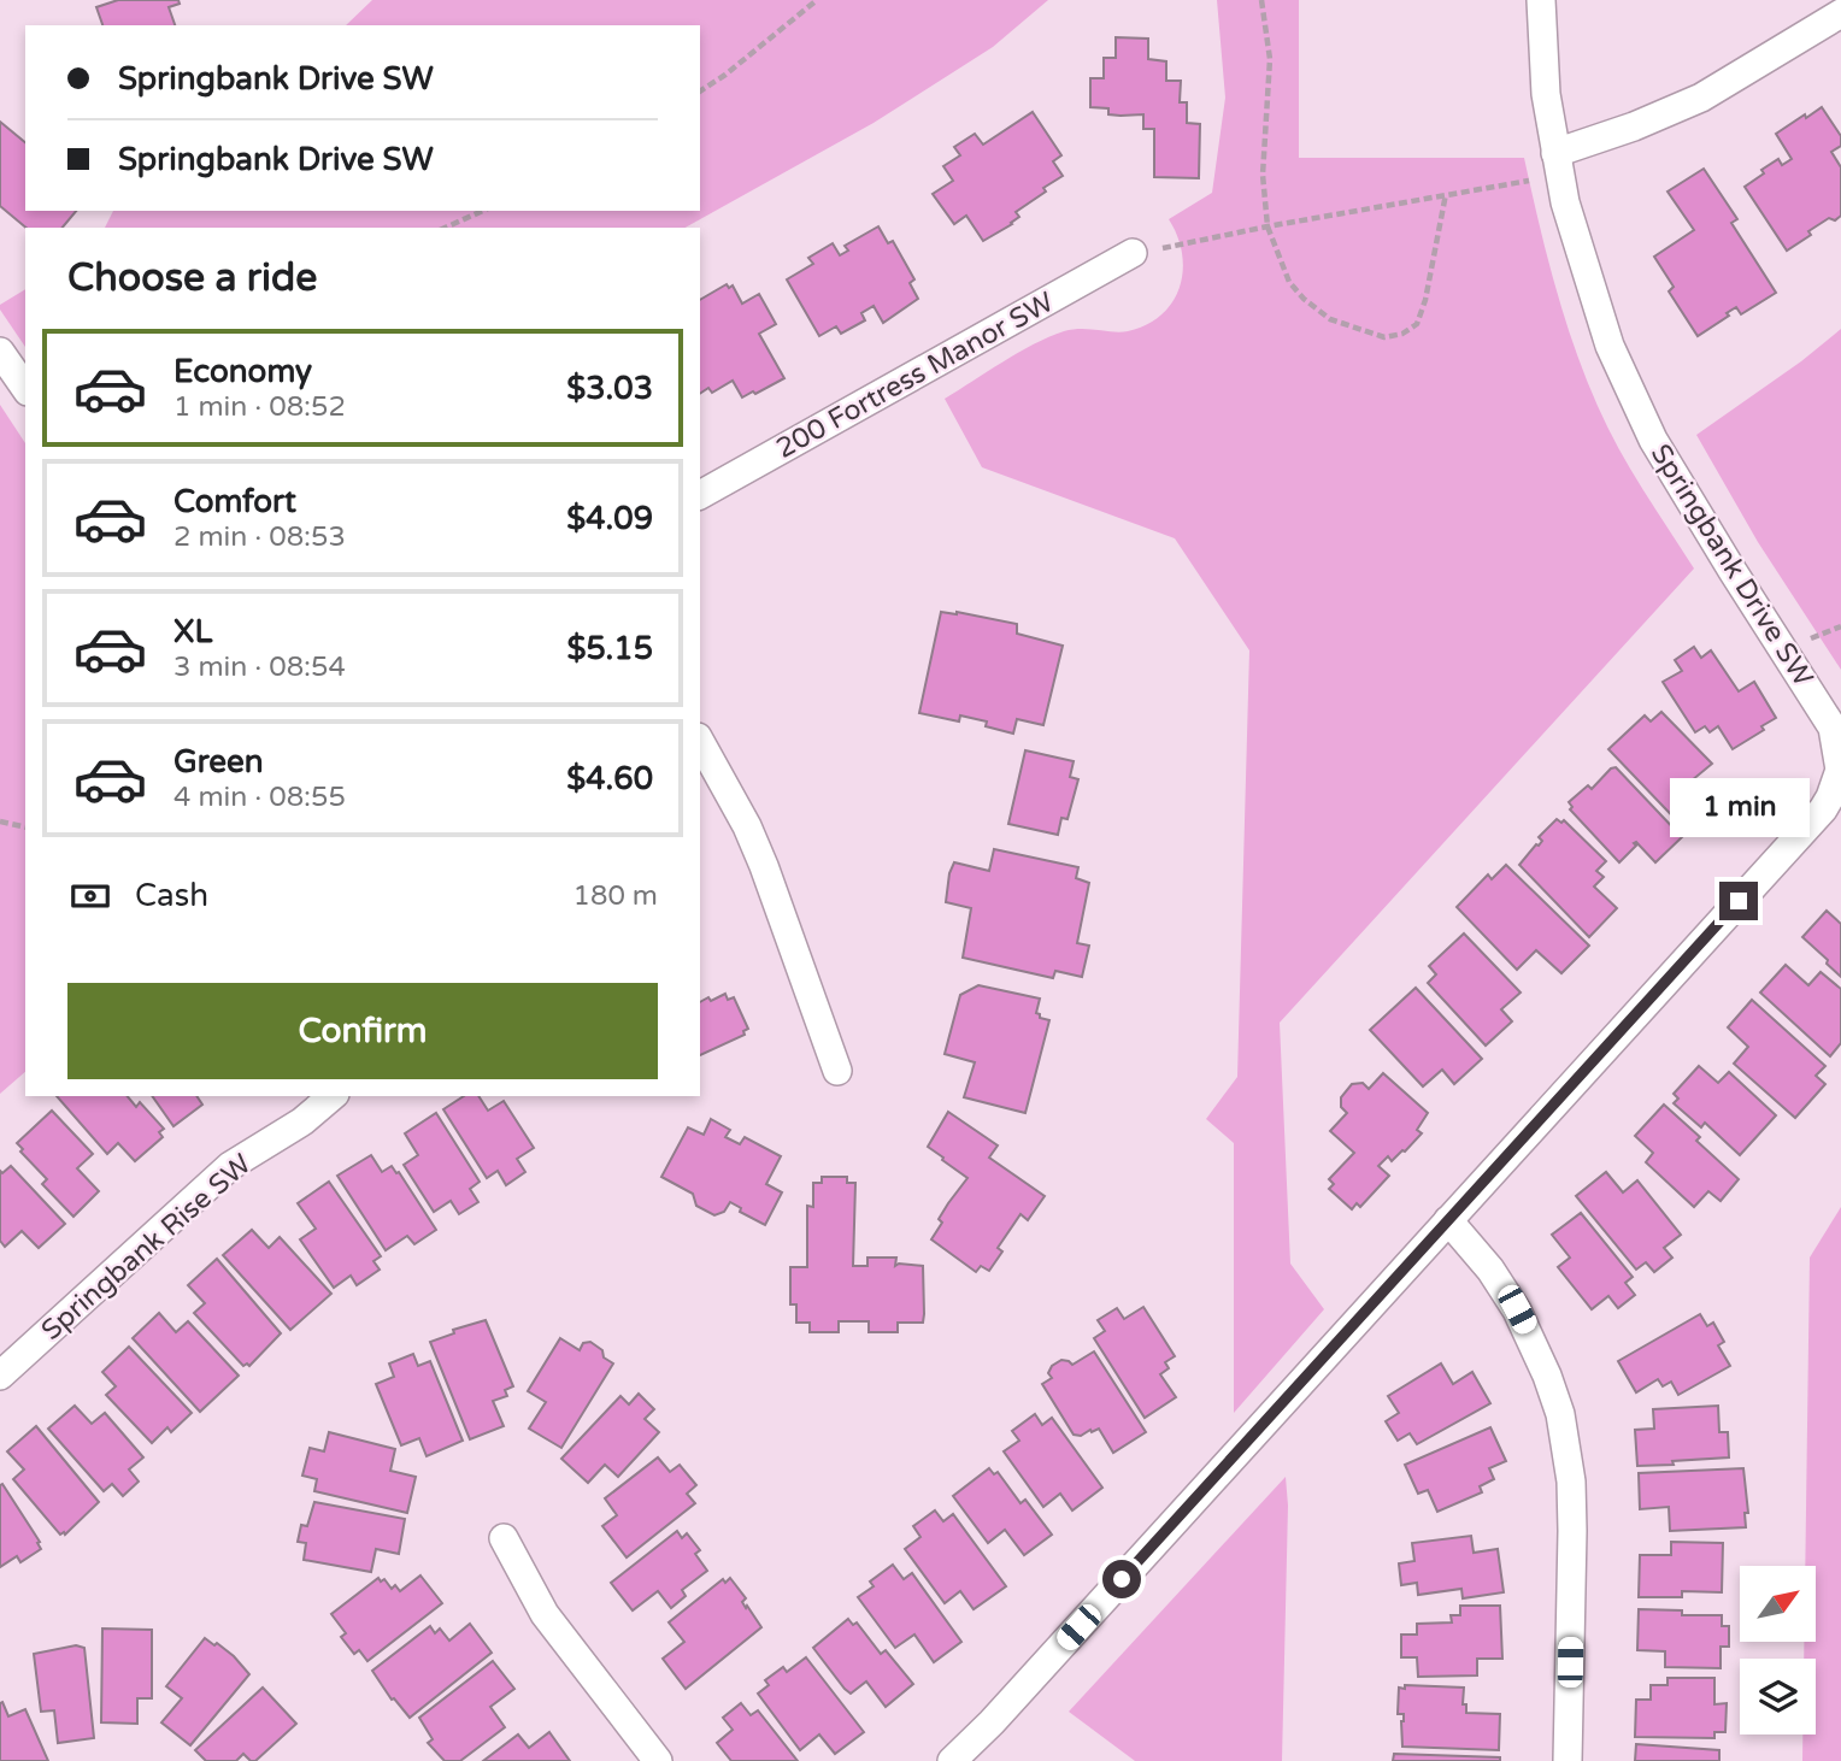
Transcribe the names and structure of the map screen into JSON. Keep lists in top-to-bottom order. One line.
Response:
{"streets":{"street":["200 Fortress Manor SW","Springbank Drive SW","Springbank Rise SW"]},"north":"top right","page":{"banner":["Springbank Drive SW","Springbank Drive SW"],"heading":"Choose a ride","list":[{"name":"Economy","note":"1 min · 08:52","value":"$3.03"},{"name":"Comfort","note":"2 min · 08:53","value":"$4.09"},{"name":"XL","note":"3 min · 08:54","value":"$5.15"},{"name":"Green","note":"4 min · 08:55","value":"$4.60"}],"bubble":"1 min","pay":["Cash","180 m"],"buttons":"Confirm"}}
